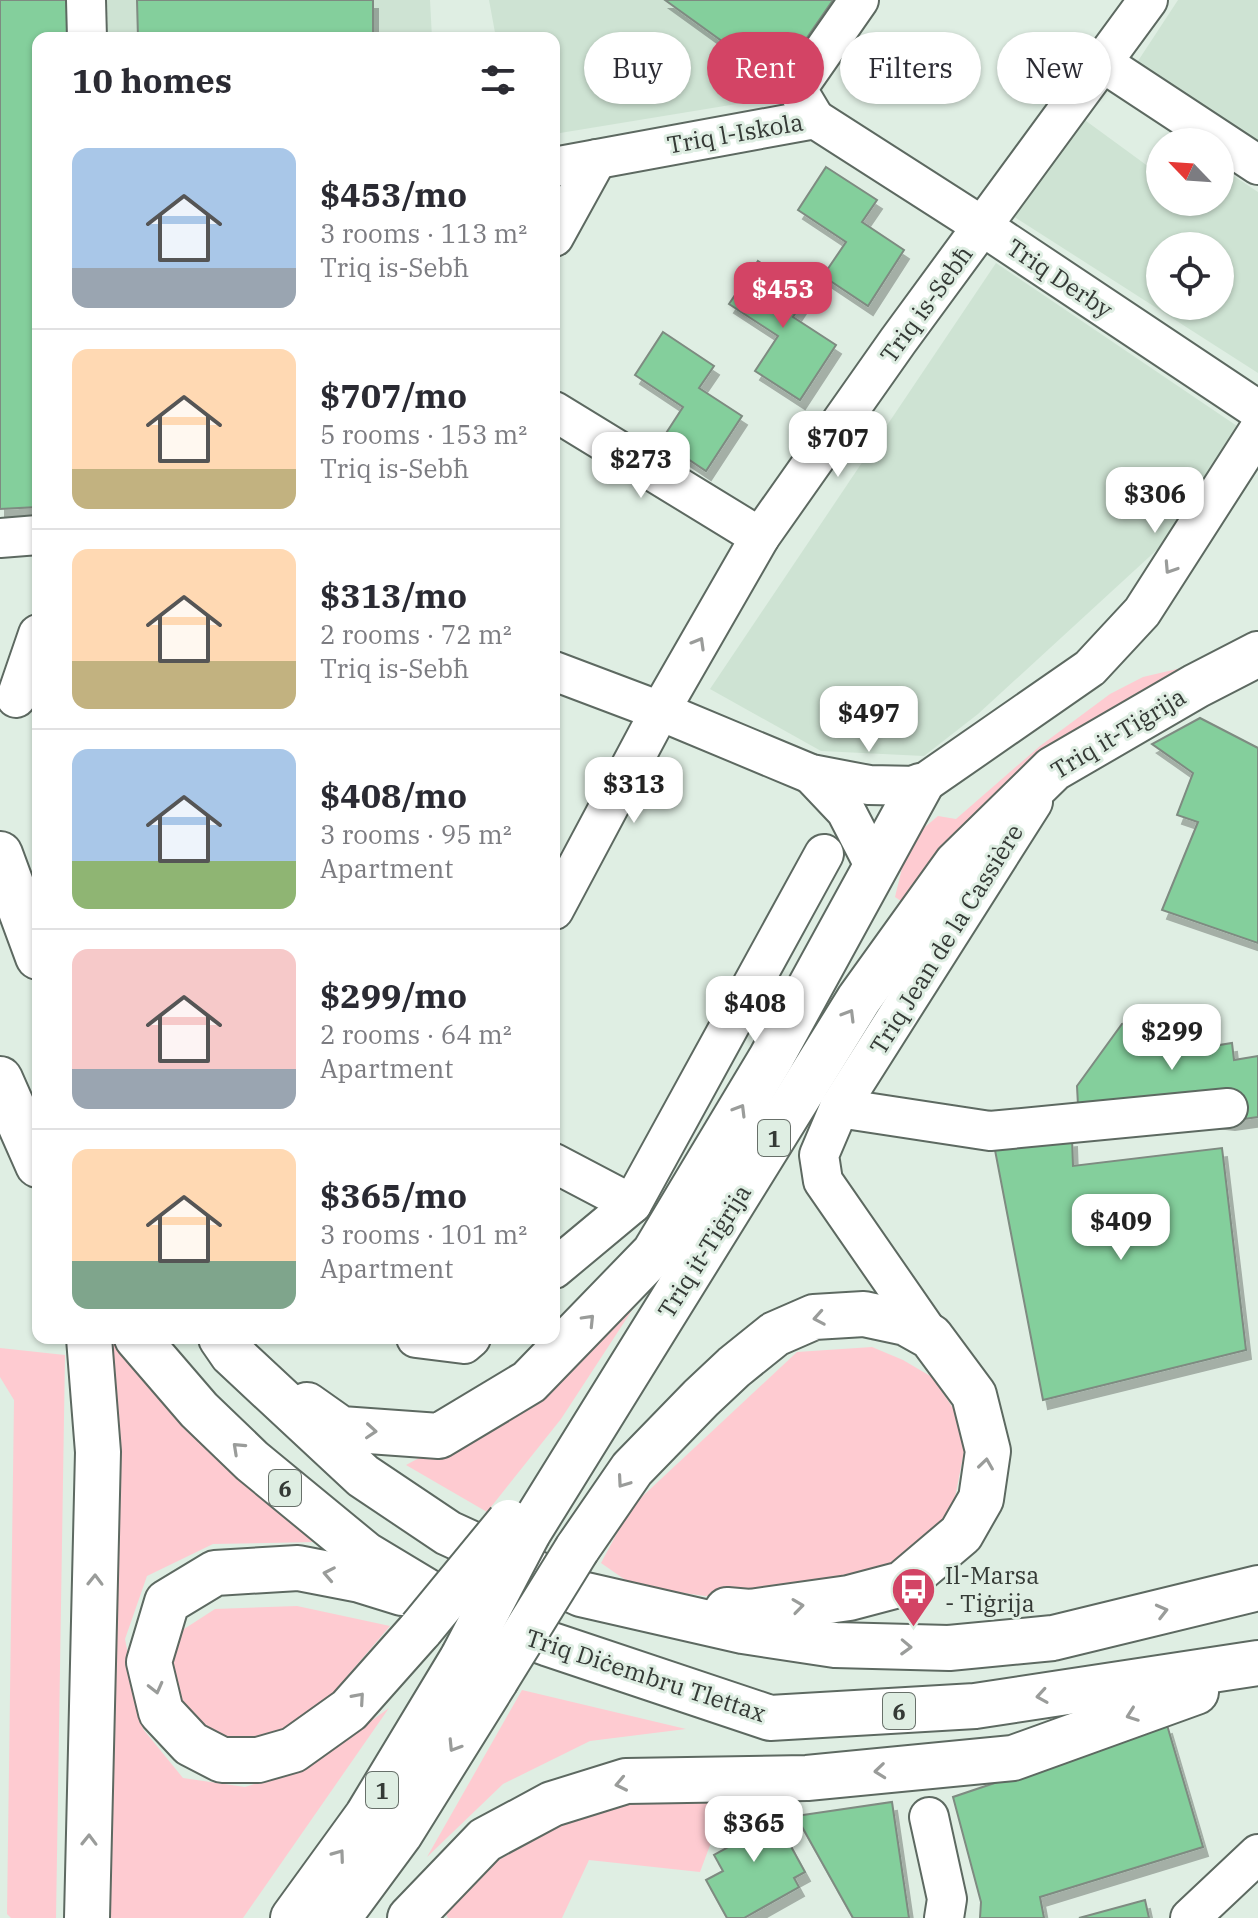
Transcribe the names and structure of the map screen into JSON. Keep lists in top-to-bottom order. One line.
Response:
{"streets":{"highway":["Triq it-Tiġrija","1","6","Triq Diċembru Tlettax"],"street":["Triq l-Iskola","Triq Derby","Triq is-Sebħ","Triq Jean de la Cassière"]},"crossings":[["Triq l-Iskola","Triq Derby"],["Triq l-Iskola","Triq is-Sebħ"],["Triq Derby","Triq is-Sebħ"],["Triq it-Tiġrija","Triq Jean de la Cassière"]],"places":{"bus stop":["Il-Marsa - Tiġrija"]},"north":"top left","page":{"chip":["Buy","Rent","Filters","New"],"heading":"10 homes","list":[{"name":"$453/mo","note":"3 rooms · 113 m² · Triq is-Sebħ"},{"name":"$707/mo","note":"5 rooms · 153 m² · Triq is-Sebħ"},{"name":"$313/mo","note":"2 rooms · 72 m² · Triq is-Sebħ"},{"name":"$408/mo","note":"3 rooms · 95 m² · Apartment"},{"name":"$299/mo","note":"2 rooms · 64 m² · Apartment"},{"name":"$365/mo","note":"3 rooms · 101 m² · Apartment"}],"price":["$453","$707","$273","$306","$497","$313","$408","$299","$409","$365"]}}
